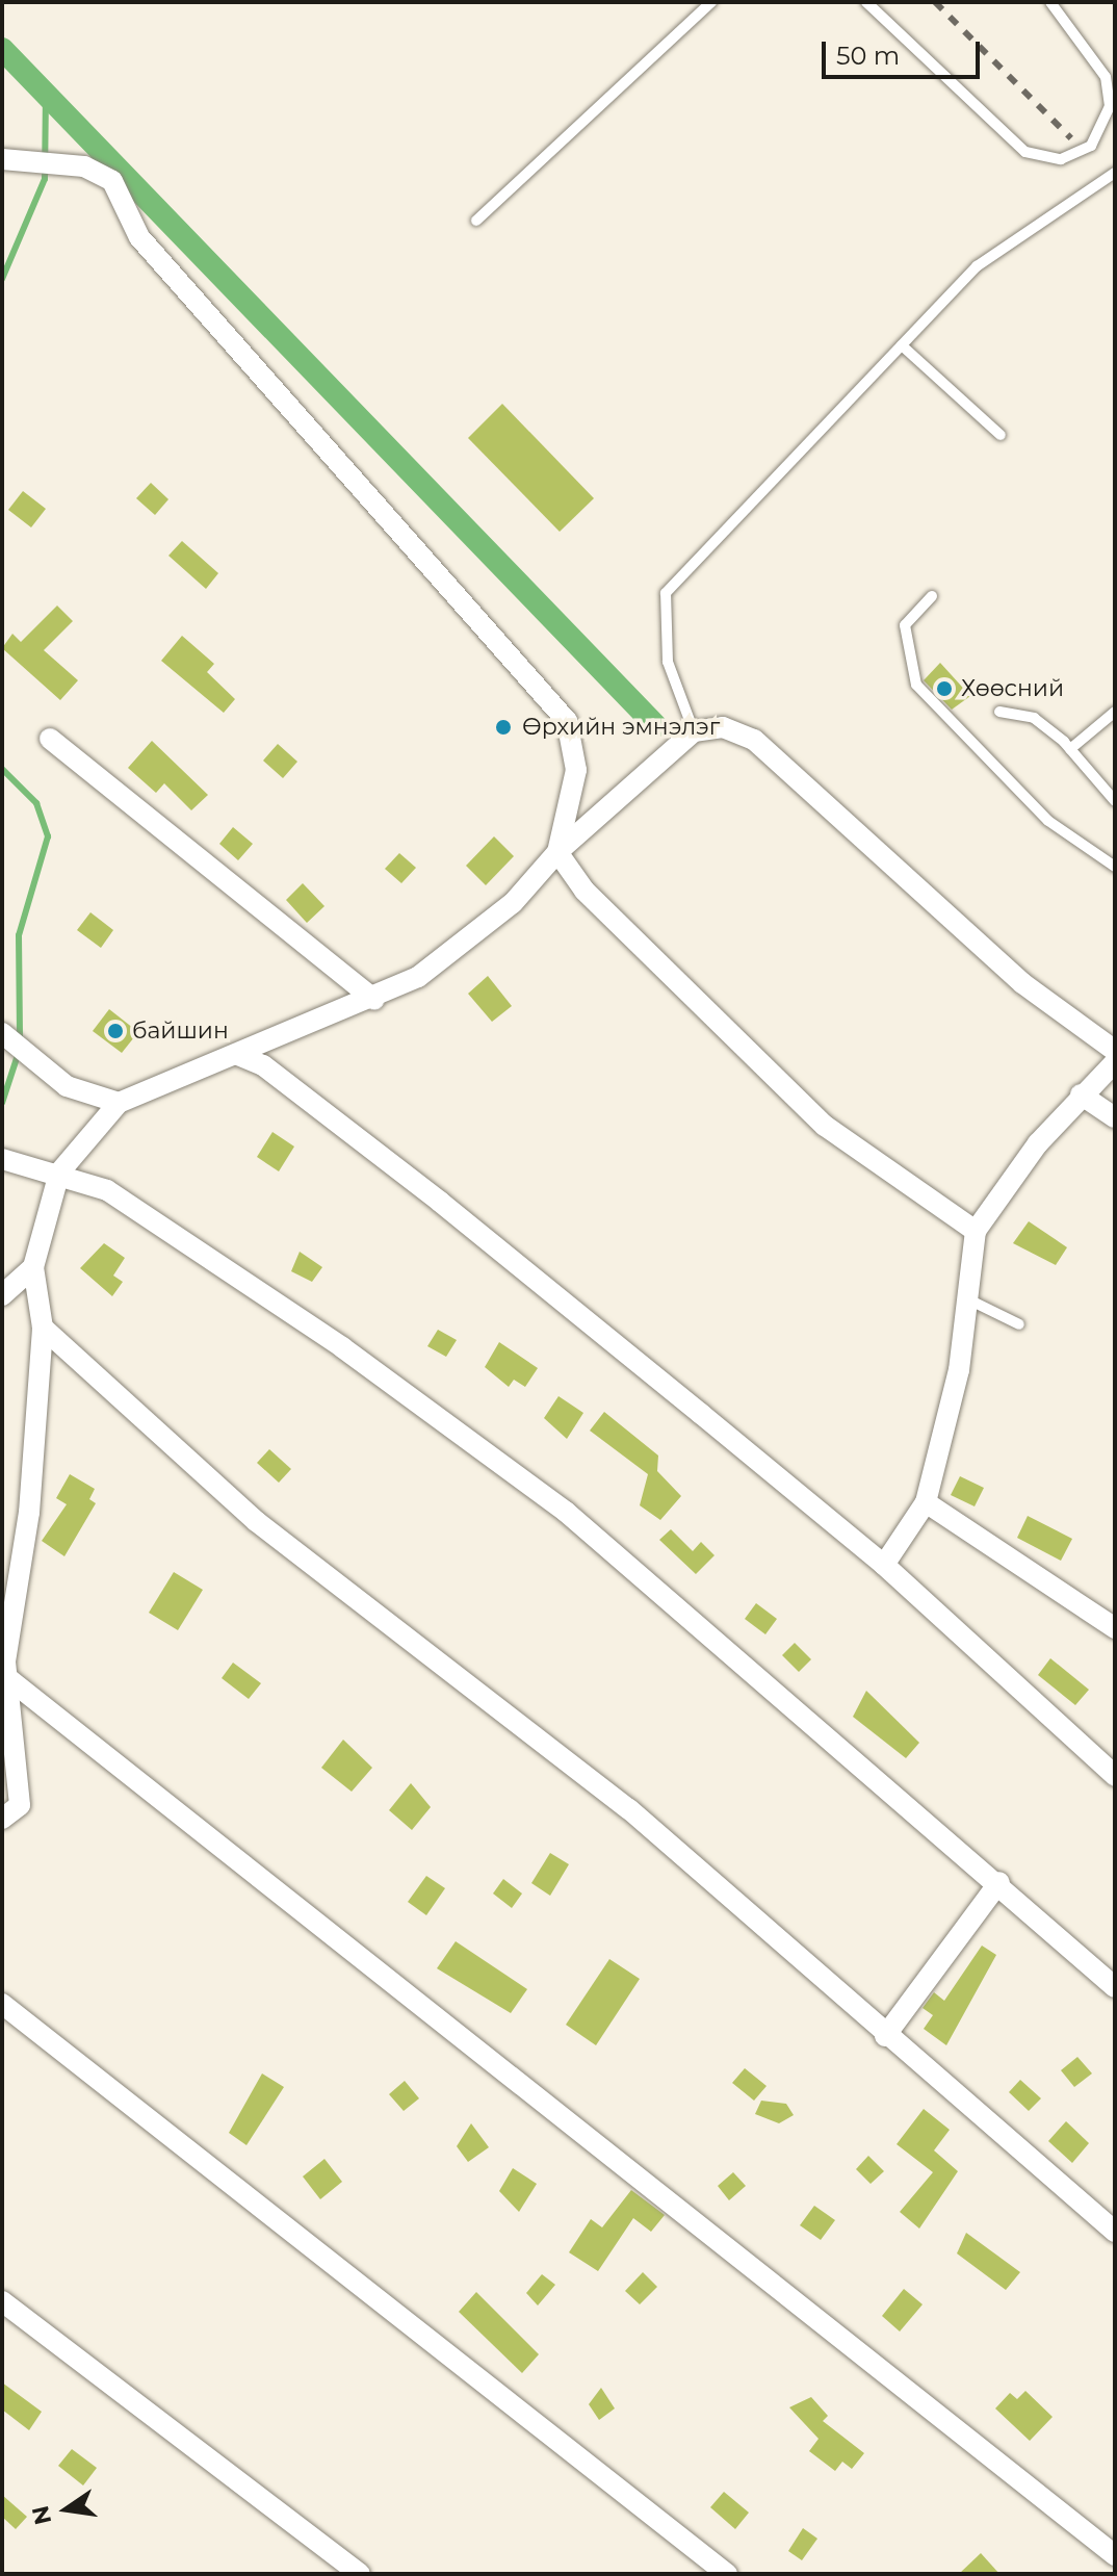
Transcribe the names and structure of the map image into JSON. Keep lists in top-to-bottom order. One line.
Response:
{"places":["Хөөсний","Өрхийн эмнэлэг","байшин"],"scale_bar":"50 m","north":"left"}
